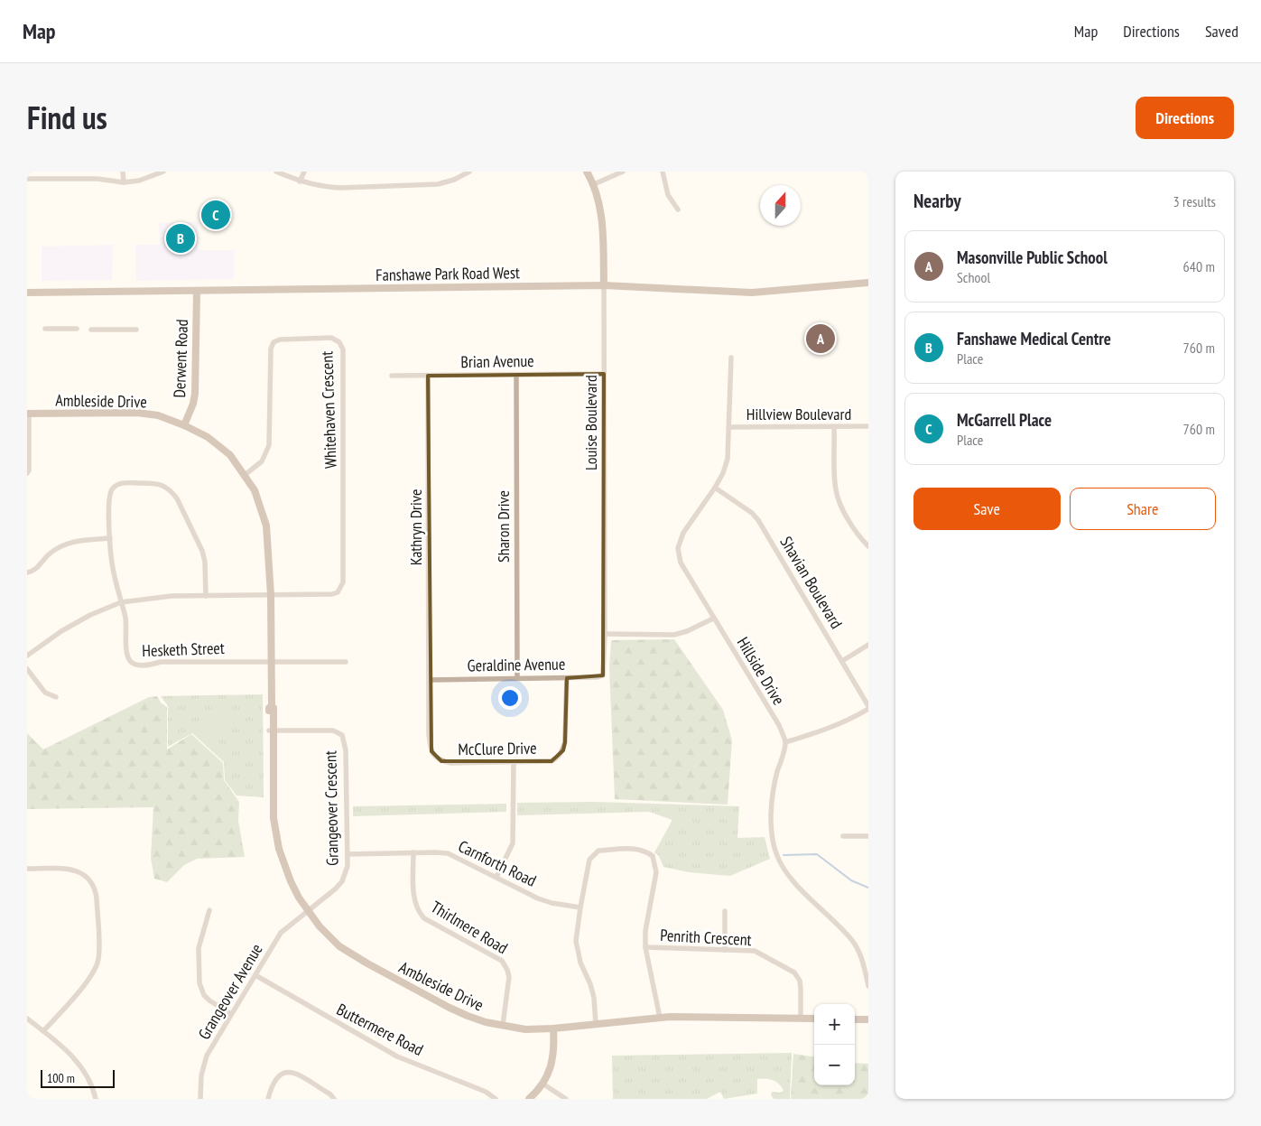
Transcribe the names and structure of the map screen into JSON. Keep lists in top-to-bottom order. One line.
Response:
{"streets":{"street":["Fanshawe Park Road West","Derwent Road","Brian Avenue","Ambleside Drive","Whitehaven Crescent","Hillview Boulevard","Louise Boulevard","Sharon Drive","Kathryn Drive","Shavian Boulevard","Hesketh Street","Geraldine Avenue","Hillside Drive","McClure Drive","Grangeover Crescent","Carnforth Road","Thirlmere Road","Penrith Crescent","Grangeover Avenue","Buttermere Road"]},"crossings":[["Fanshawe Park Road West","Derwent Road"],["Fanshawe Park Road West","Louise Boulevard"],["Derwent Road","Ambleside Drive"],["Brian Avenue","Louise Boulevard"],["Brian Avenue","Sharon Drive"],["Brian Avenue","Kathryn Drive"],["Ambleside Drive","Whitehaven Crescent"],["Ambleside Drive","Hesketh Street"],["Ambleside Drive","Grangeover Crescent"],["Ambleside Drive","Thirlmere Road"],["Ambleside Drive","Penrith Crescent"],["Ambleside Drive","Grangeover Avenue"],["Hillview Boulevard","Hillside Drive"],["Louise Boulevard","Geraldine Avenue"],["Sharon Drive","Geraldine Avenue"],["Kathryn Drive","Geraldine Avenue"],["Kathryn Drive","McClure Drive"],["Shavian Boulevard","Hillside Drive"],["Geraldine Avenue","McClure Drive"],["Grangeover Crescent","Carnforth Road"],["Grangeover Crescent","Grangeover Avenue"],["Carnforth Road","Thirlmere Road"],["Grangeover Avenue","Buttermere Road"]],"scale_bar":"100 m","north":"top","page":{"header":"Map","nav":["Map","Directions","Saved"],"title":"Find us","buttons":["Directions",["Save","Share"]],"heading":["Nearby","3 results"],"pins":["C","B","A"],"list":[{"mark":"A","name":"Masonville Public School","note":"School","value":"640 m"},{"mark":"B","name":"Fanshawe Medical Centre","note":"Place","value":"760 m"},{"mark":"C","name":"McGarrell Place","note":"Place","value":"760 m"}],"map_buttons":["+","−"],"scale":"100 m"}}
